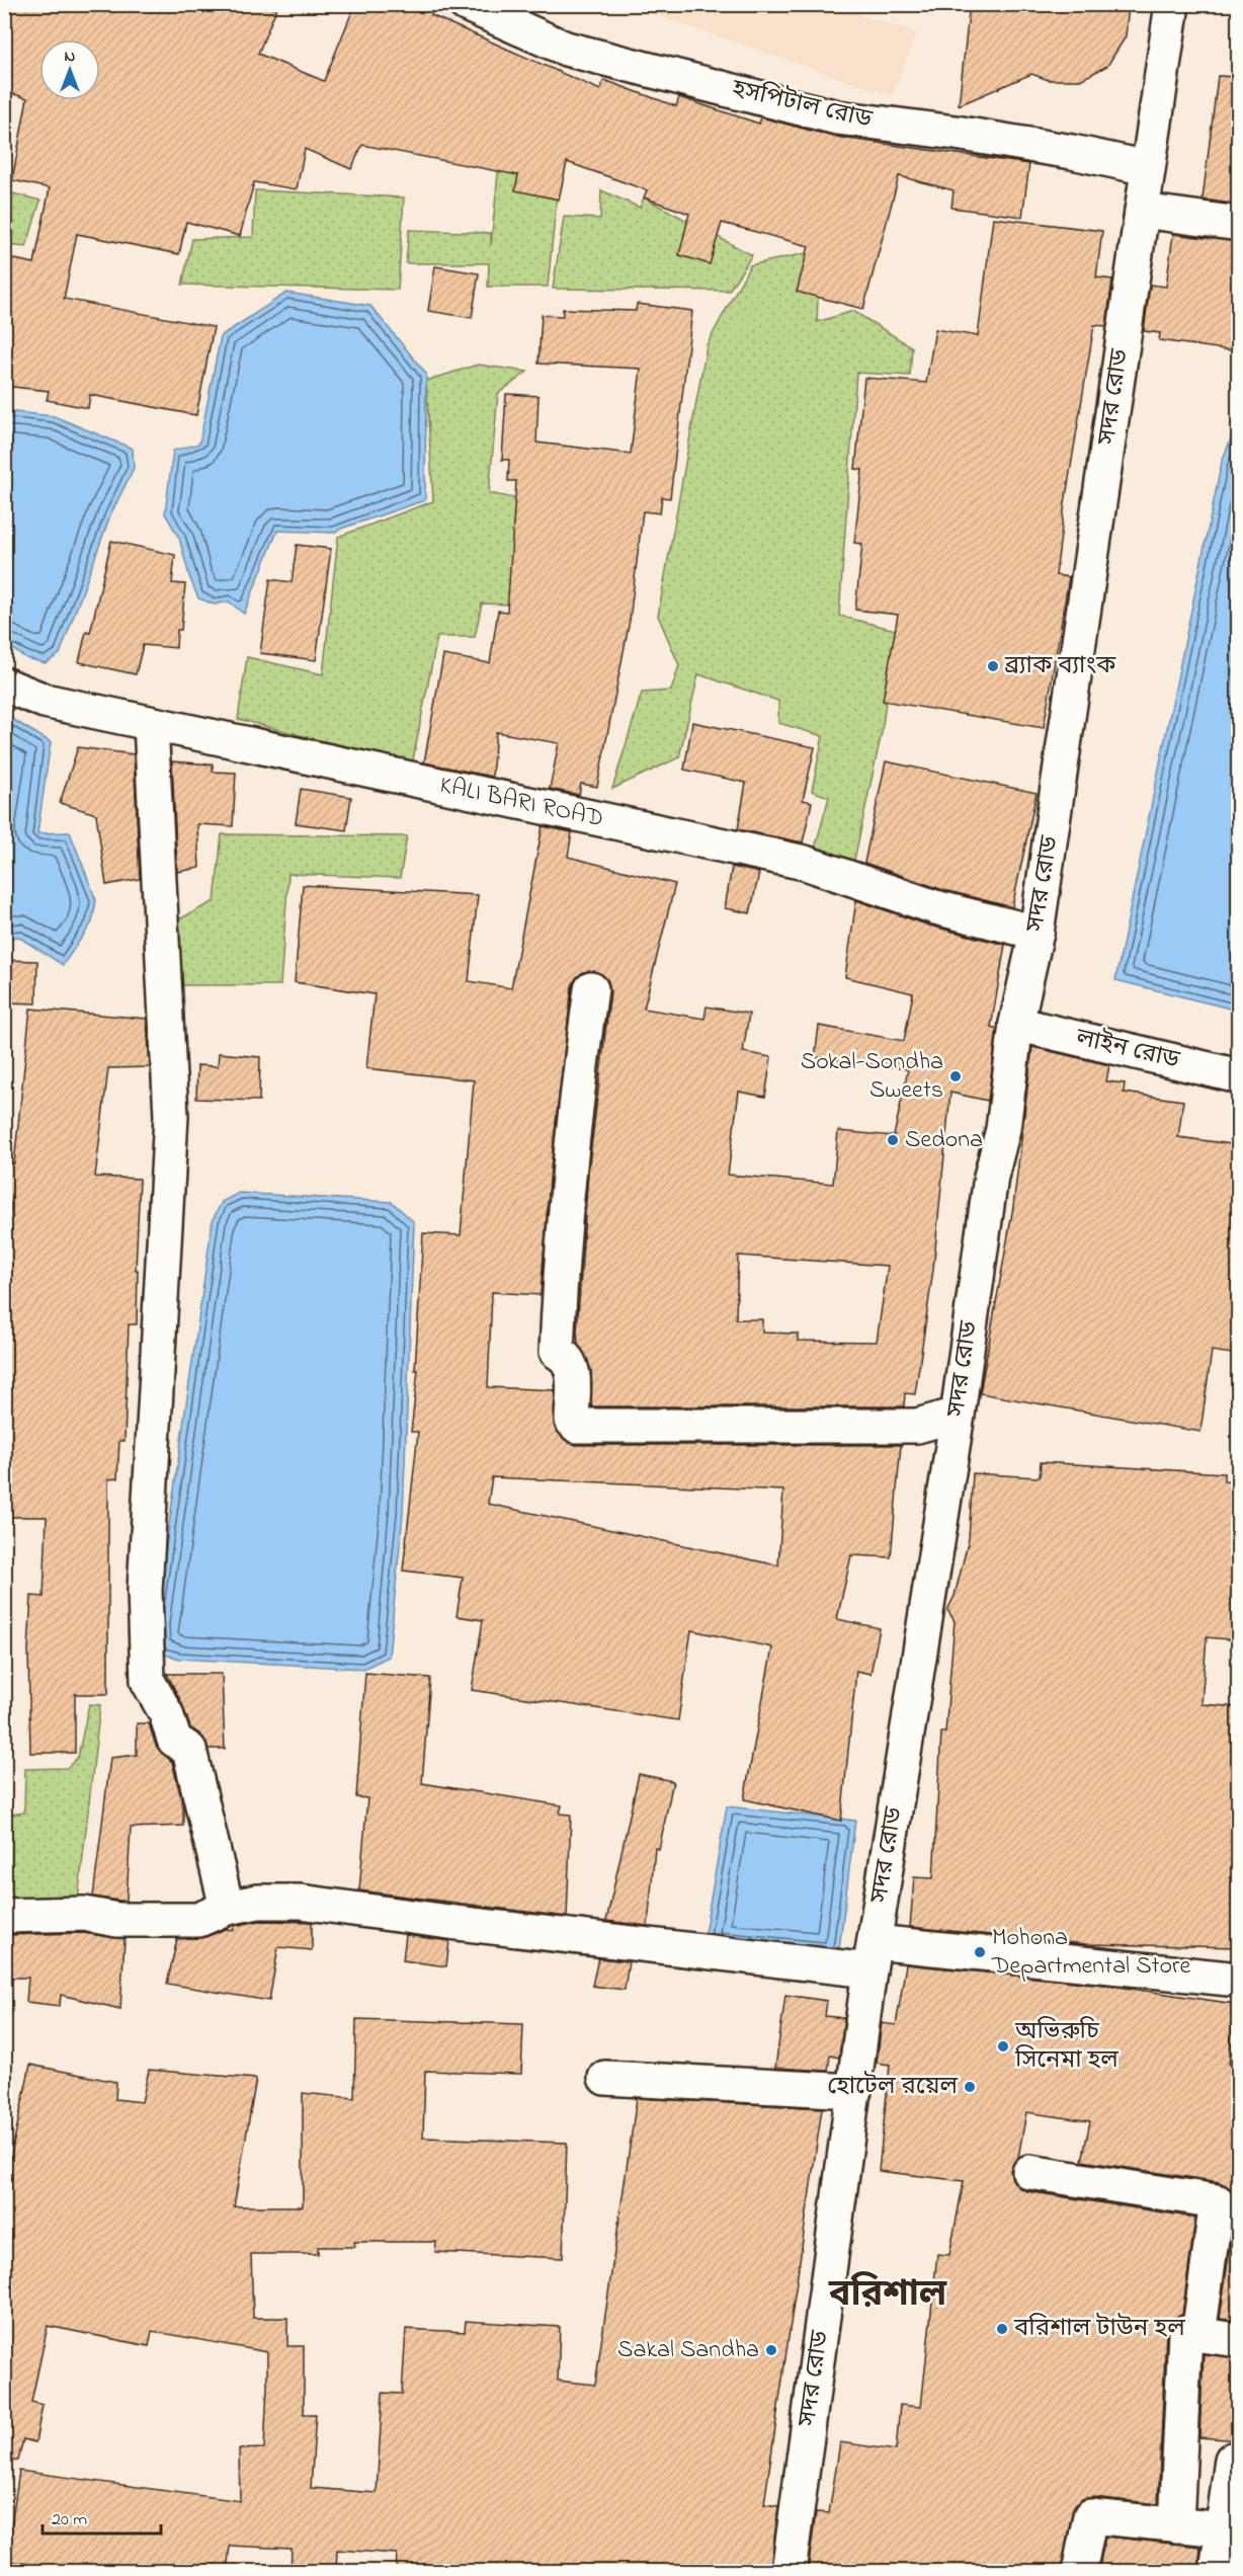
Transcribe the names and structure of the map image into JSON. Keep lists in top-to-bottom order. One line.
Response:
{"streets":{"street":["হসপিটাল রোড","সদর রোড","KALI BARI ROAD","লাইন রোড"]},"crossings":[["হসপিটাল রোড","সদর রোড"],["সদর রোড","KALI BARI ROAD"],["সদর রোড","লাইন রোড"]],"districts":["বরিশাল"],"places":["ব্র্যাক ব্যাংক","Sokal-Sondha Sweets","Sedona","Mohona Departmental Store","অভিরুচি সিনেমা হল","হোটেল রয়েল","বরিশাল টাউন হল","Sakal Sandha"],"scale_bar":"20 m","north":"top"}
